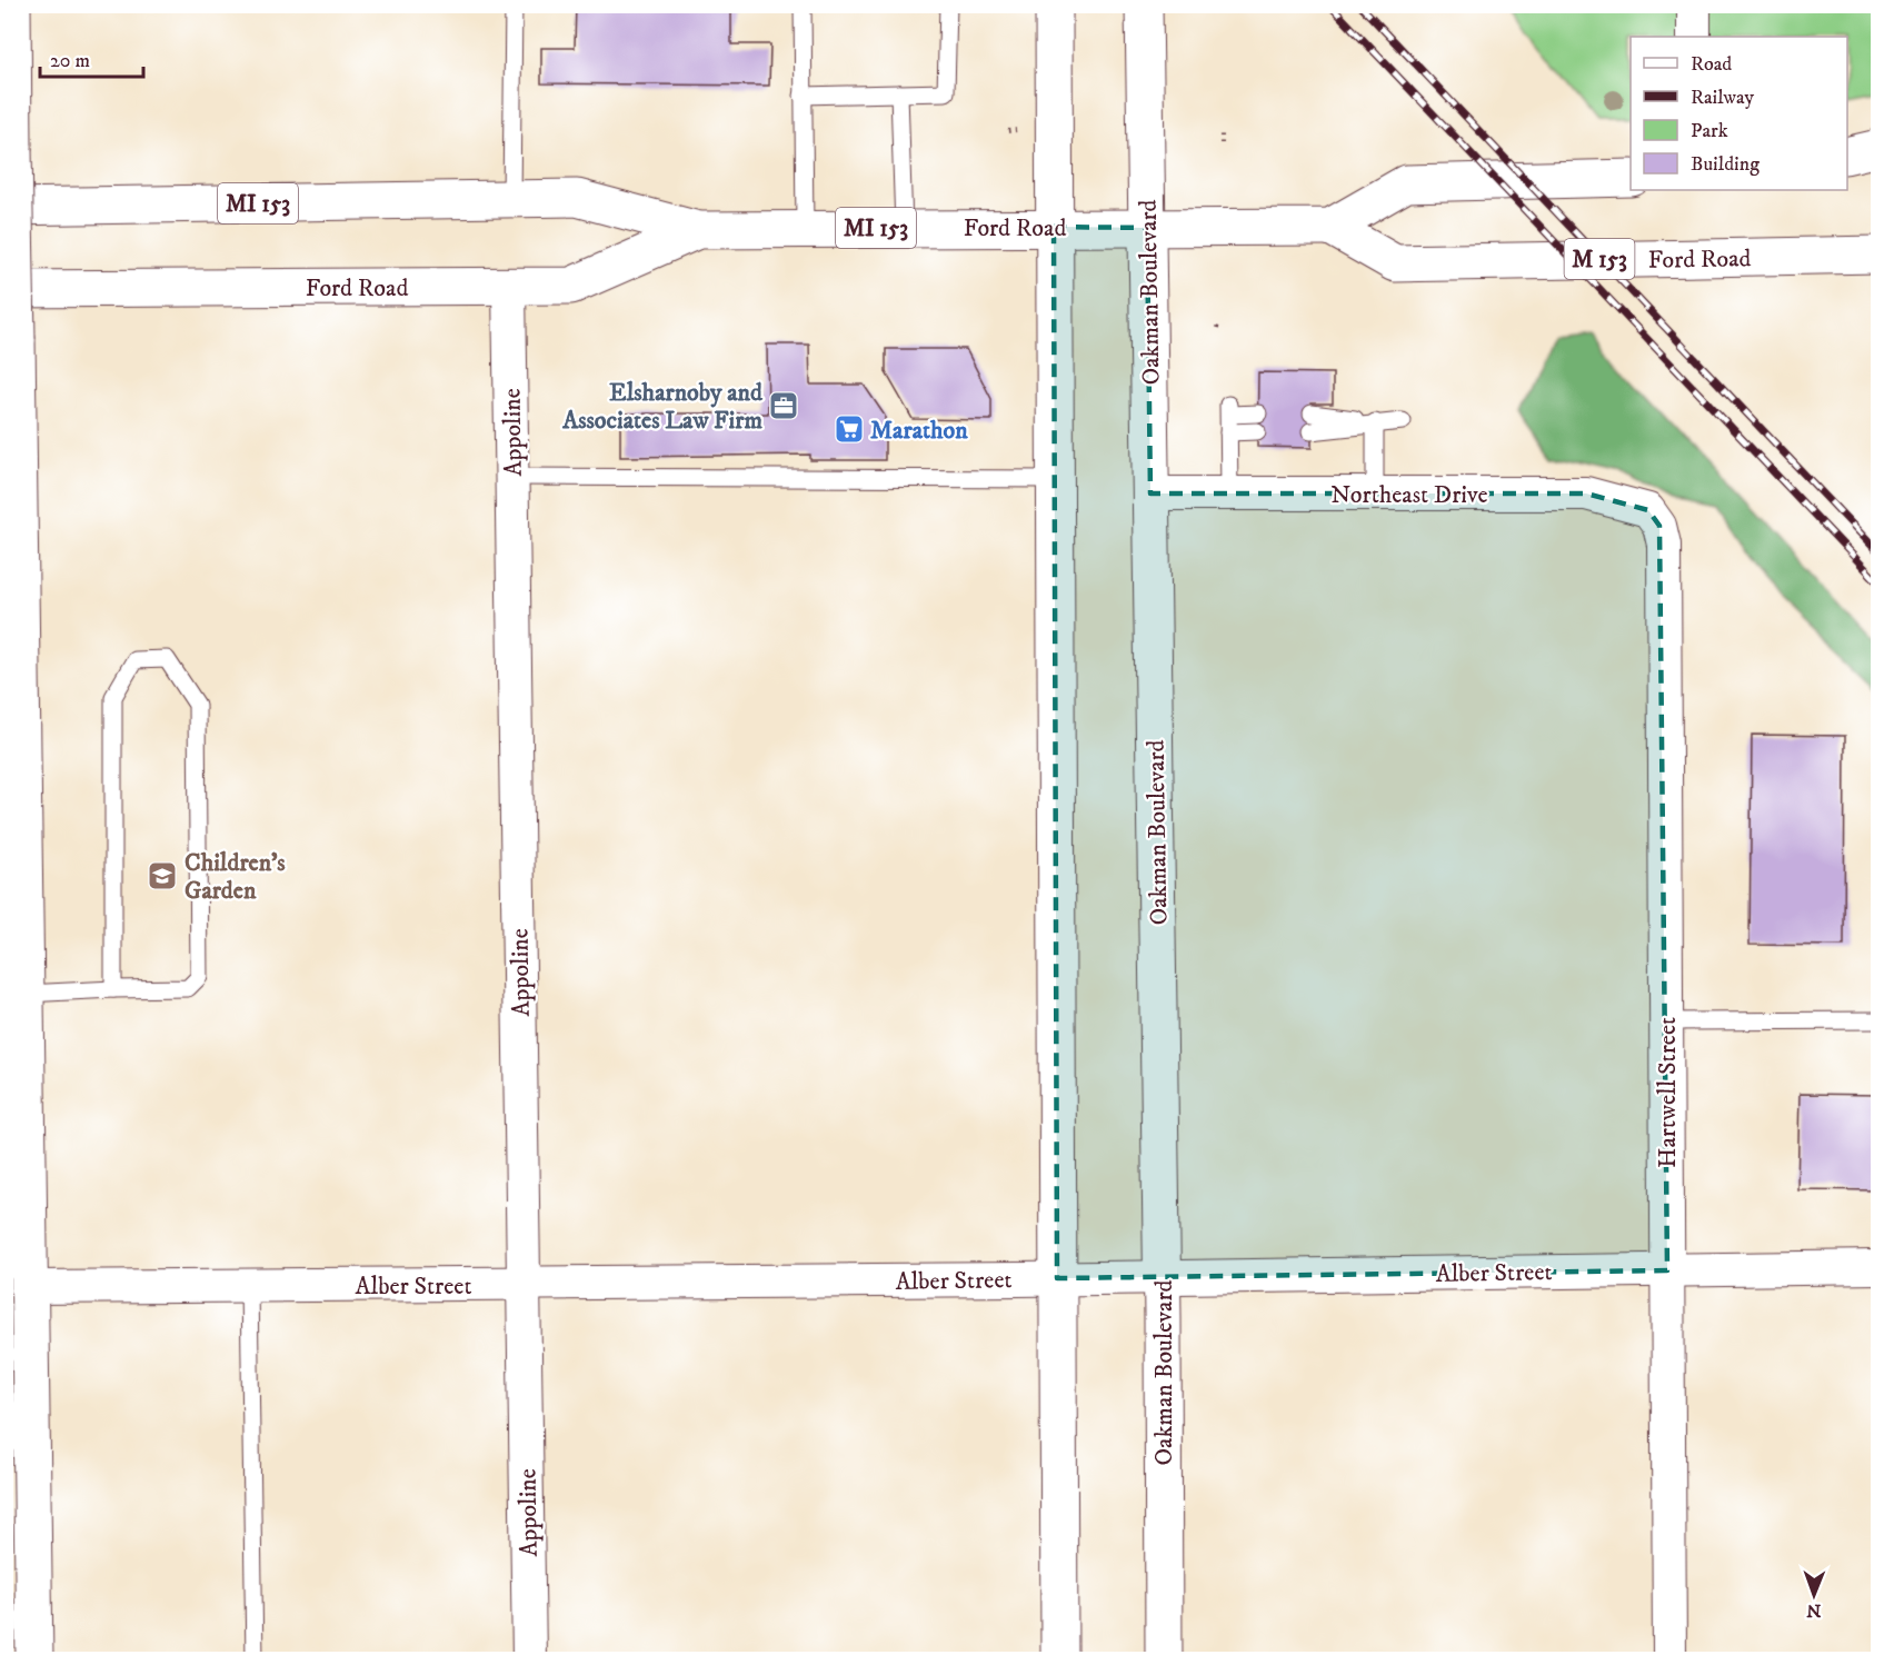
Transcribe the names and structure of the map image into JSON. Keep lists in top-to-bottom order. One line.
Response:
{"streets":{"street":["MI 153","Ford Road","M 153","Oakman Boulevard","Appoline","Northeast Drive","Hartwell Street","Alber Street"]},"crossings":[["Ford Road","Oakman Boulevard"],["Ford Road","Appoline"],["Oakman Boulevard","Northeast Drive"],["Oakman Boulevard","Alber Street"],["Appoline","Alber Street"],["Northeast Drive","Hartwell Street"],["Hartwell Street","Alber Street"]],"places":{"office":["Elsharnoby and Associates Law Firm"],"supermarket":["Marathon"],"school or university":["Children's Garden"]},"legend":["Road","Railway","Park","Building"],"scale_bar":"20 m","north":"bottom"}
